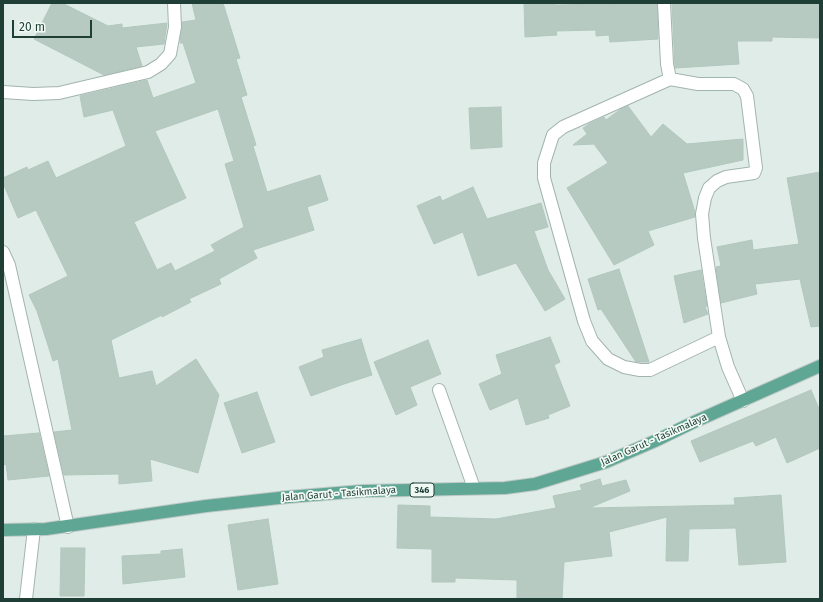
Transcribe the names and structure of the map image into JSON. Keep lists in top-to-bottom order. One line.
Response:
{"streets":{"main road":["Jalan Garut - Tasikmalaya","346"]},"scale_bar":"20 m"}
